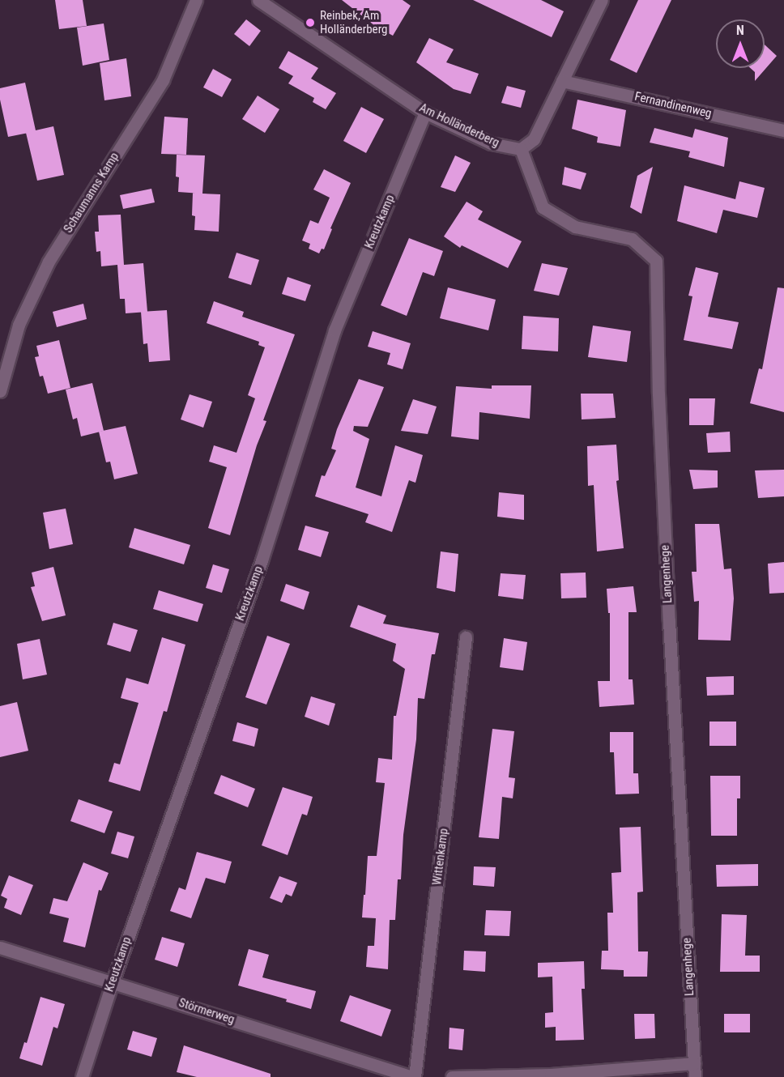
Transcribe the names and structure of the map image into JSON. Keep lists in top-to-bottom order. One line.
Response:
{"streets":{"street":["Fernandinenweg","Am Holländerberg","Schaumanns Kamp","Kreutzkamp","Langenhege","Wittenkamp","Störmerweg"]},"crossings":[["Am Holländerberg","Kreutzkamp"],["Am Holländerberg","Langenhege"],["Kreutzkamp","Störmerweg"],["Wittenkamp","Störmerweg"]],"places":["Reinbek, Am Holländerberg"],"north":"top"}
